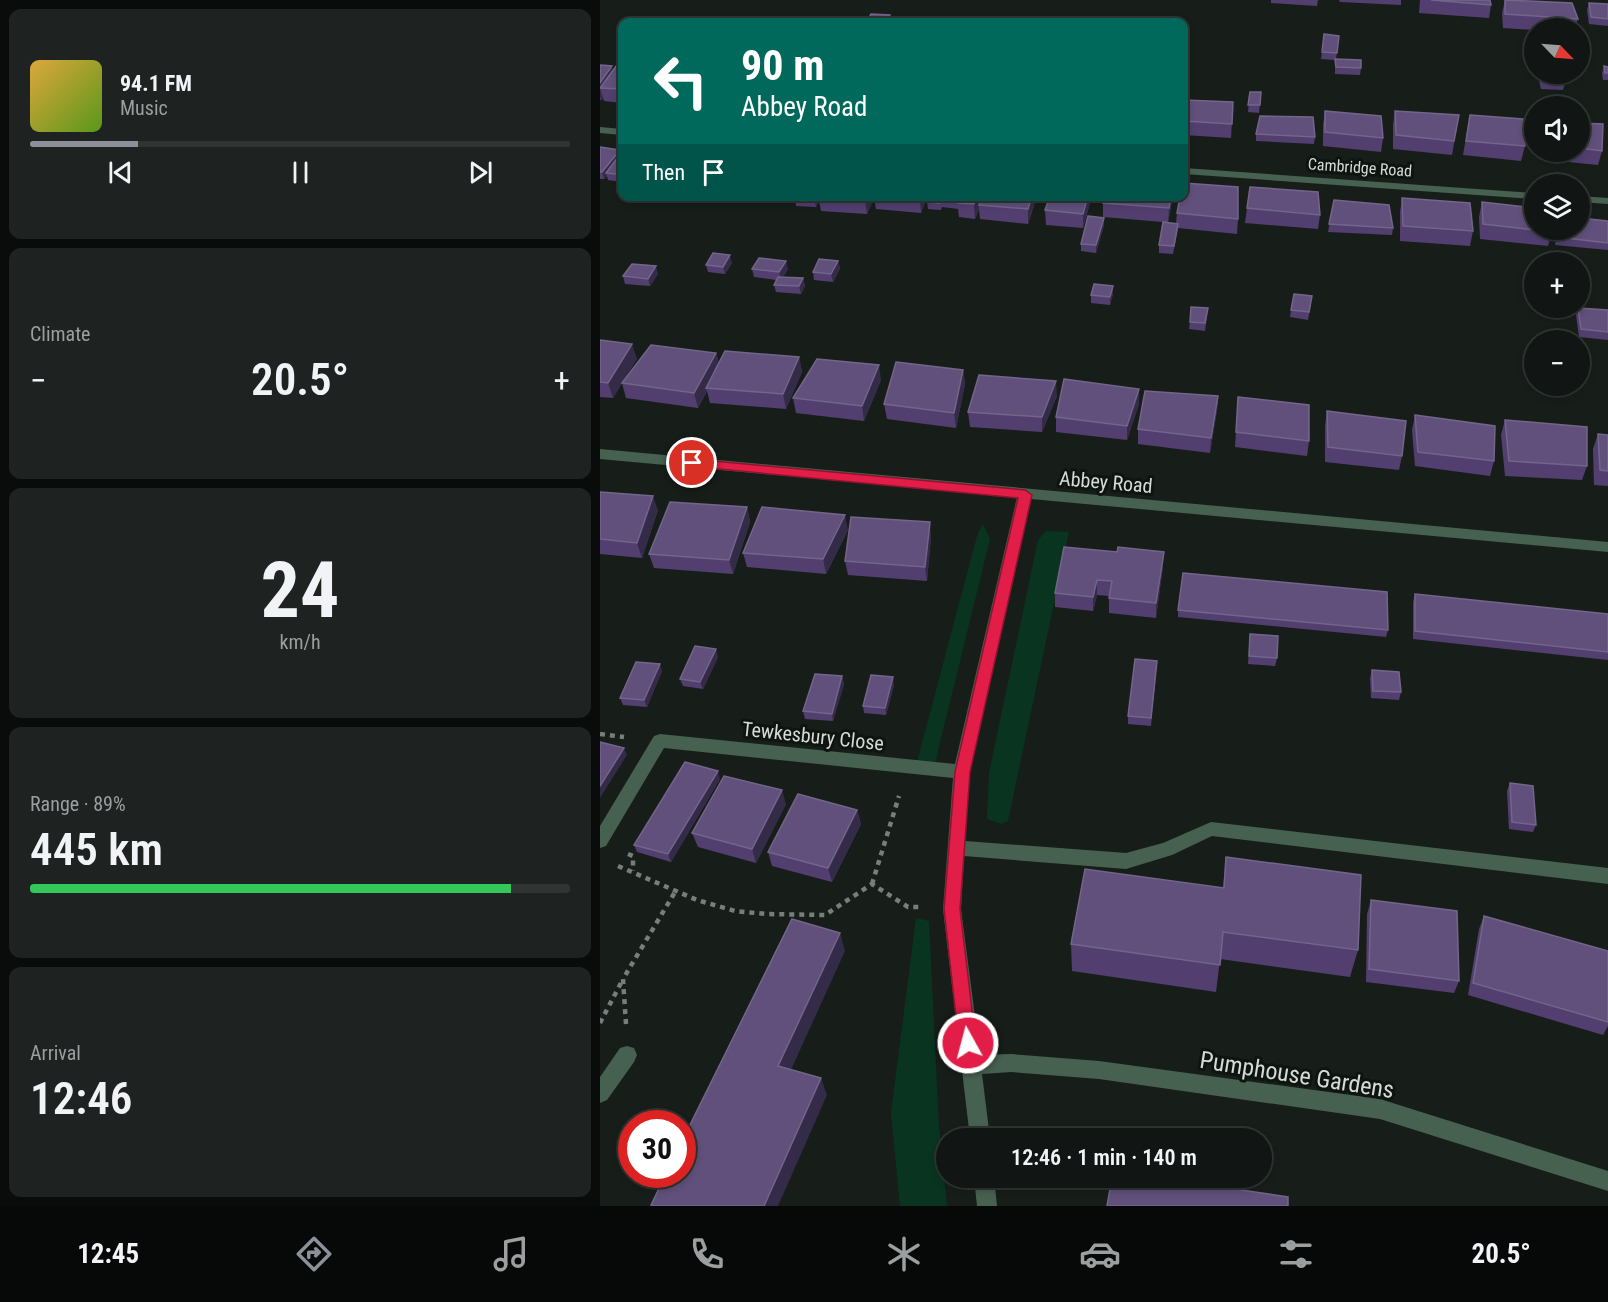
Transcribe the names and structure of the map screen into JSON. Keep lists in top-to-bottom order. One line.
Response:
{"streets":{"street":["Cambridge Road","Abbey Road","Tewkesbury Close","Pumphouse Gardens"]},"north":"bottom right","page":{"map_buttons":["+","−"],"turn":["90 m","Abbey Road"],"song":["94.1 FM","Music"],"then":"Then","tile":["Climate",["24","km/h"],["Range · 89%","445 km"],["Arrival","12:46"]],"heat":["−","20.5°","+"],"limit":"30","trip":"12:46 · 1 min · 140 m","tabs":["12:45","20.5°"]}}
